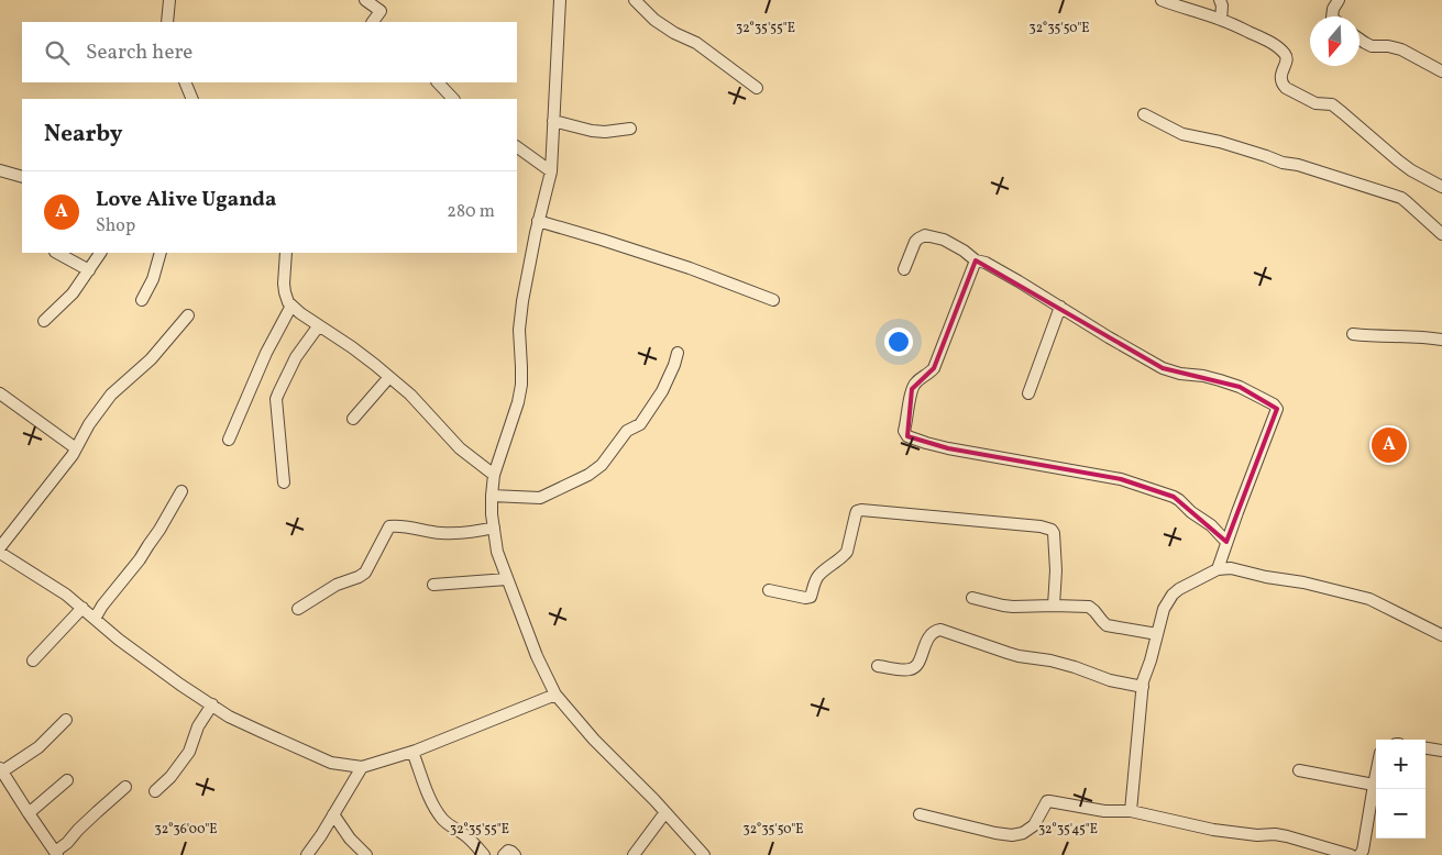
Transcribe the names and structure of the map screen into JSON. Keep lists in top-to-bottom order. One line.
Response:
{"north":"bottom","page":{"search":"Search here","heading":"Nearby","list":[{"mark":"A","name":"Love Alive Uganda","note":"Shop","value":"280 m"}],"pins":"A","map_buttons":["+","−"]},"coordinates":["32°35'55\"E","32°35'50\"E","32°36'00\"E","32°35'45\"E"]}
